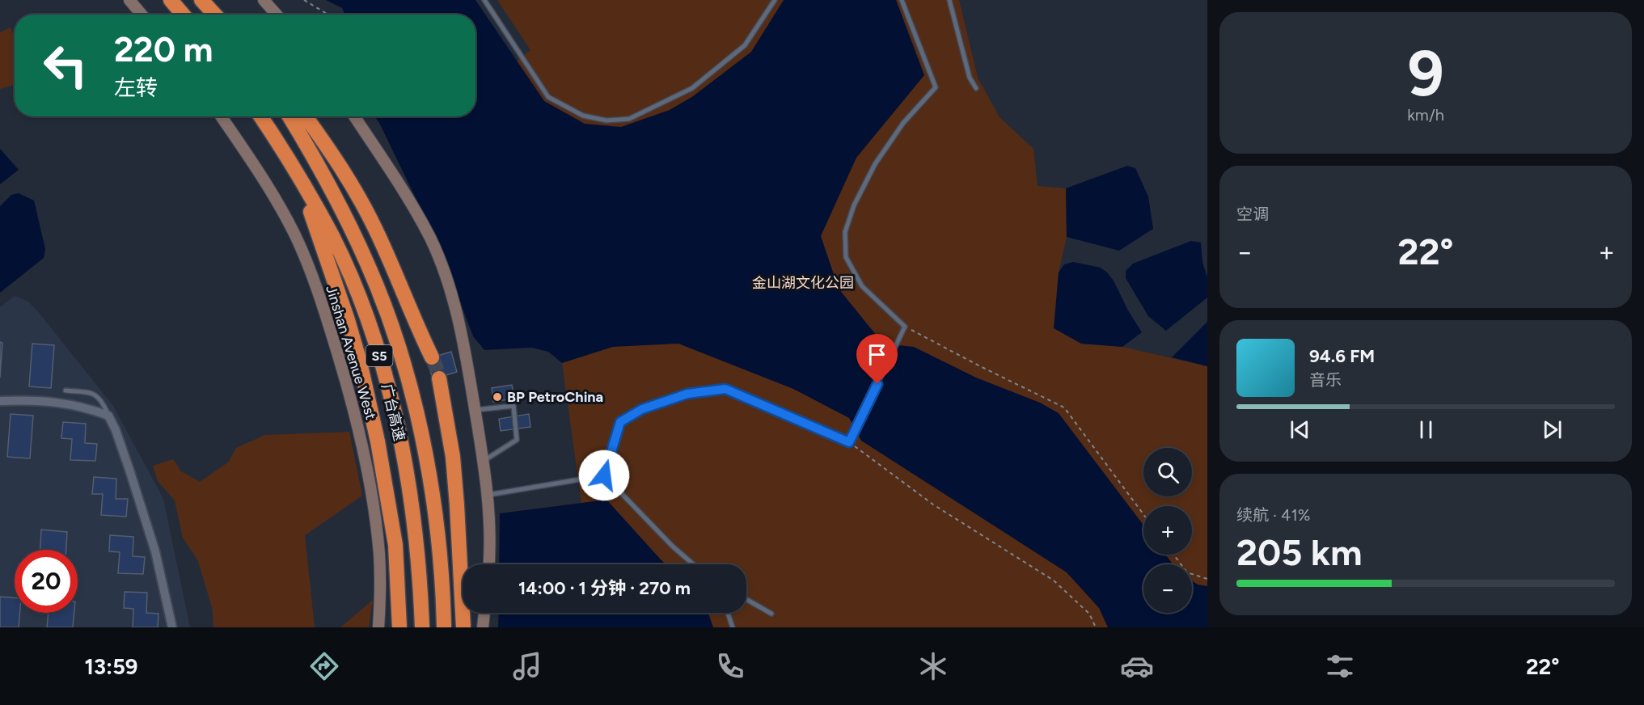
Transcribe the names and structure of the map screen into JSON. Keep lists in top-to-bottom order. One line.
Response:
{"streets":{"highway":["S5","广台高速"],"main road":["Jinshan Avenue West"]},"parks":["金山湖文化公园"],"places":["BP PetroChina"],"page":{"tile":[["9","km/h"],"空调",["续航 · 41%","205 km"]],"turn":["220 m","左转"],"heat":["−","22°","+"],"song":["94.6 FM","音乐"],"map_buttons":["+","−"],"limit":"20","trip":"14:00 · 1 分钟 · 270 m","tabs":["13:59","22°"]}}
